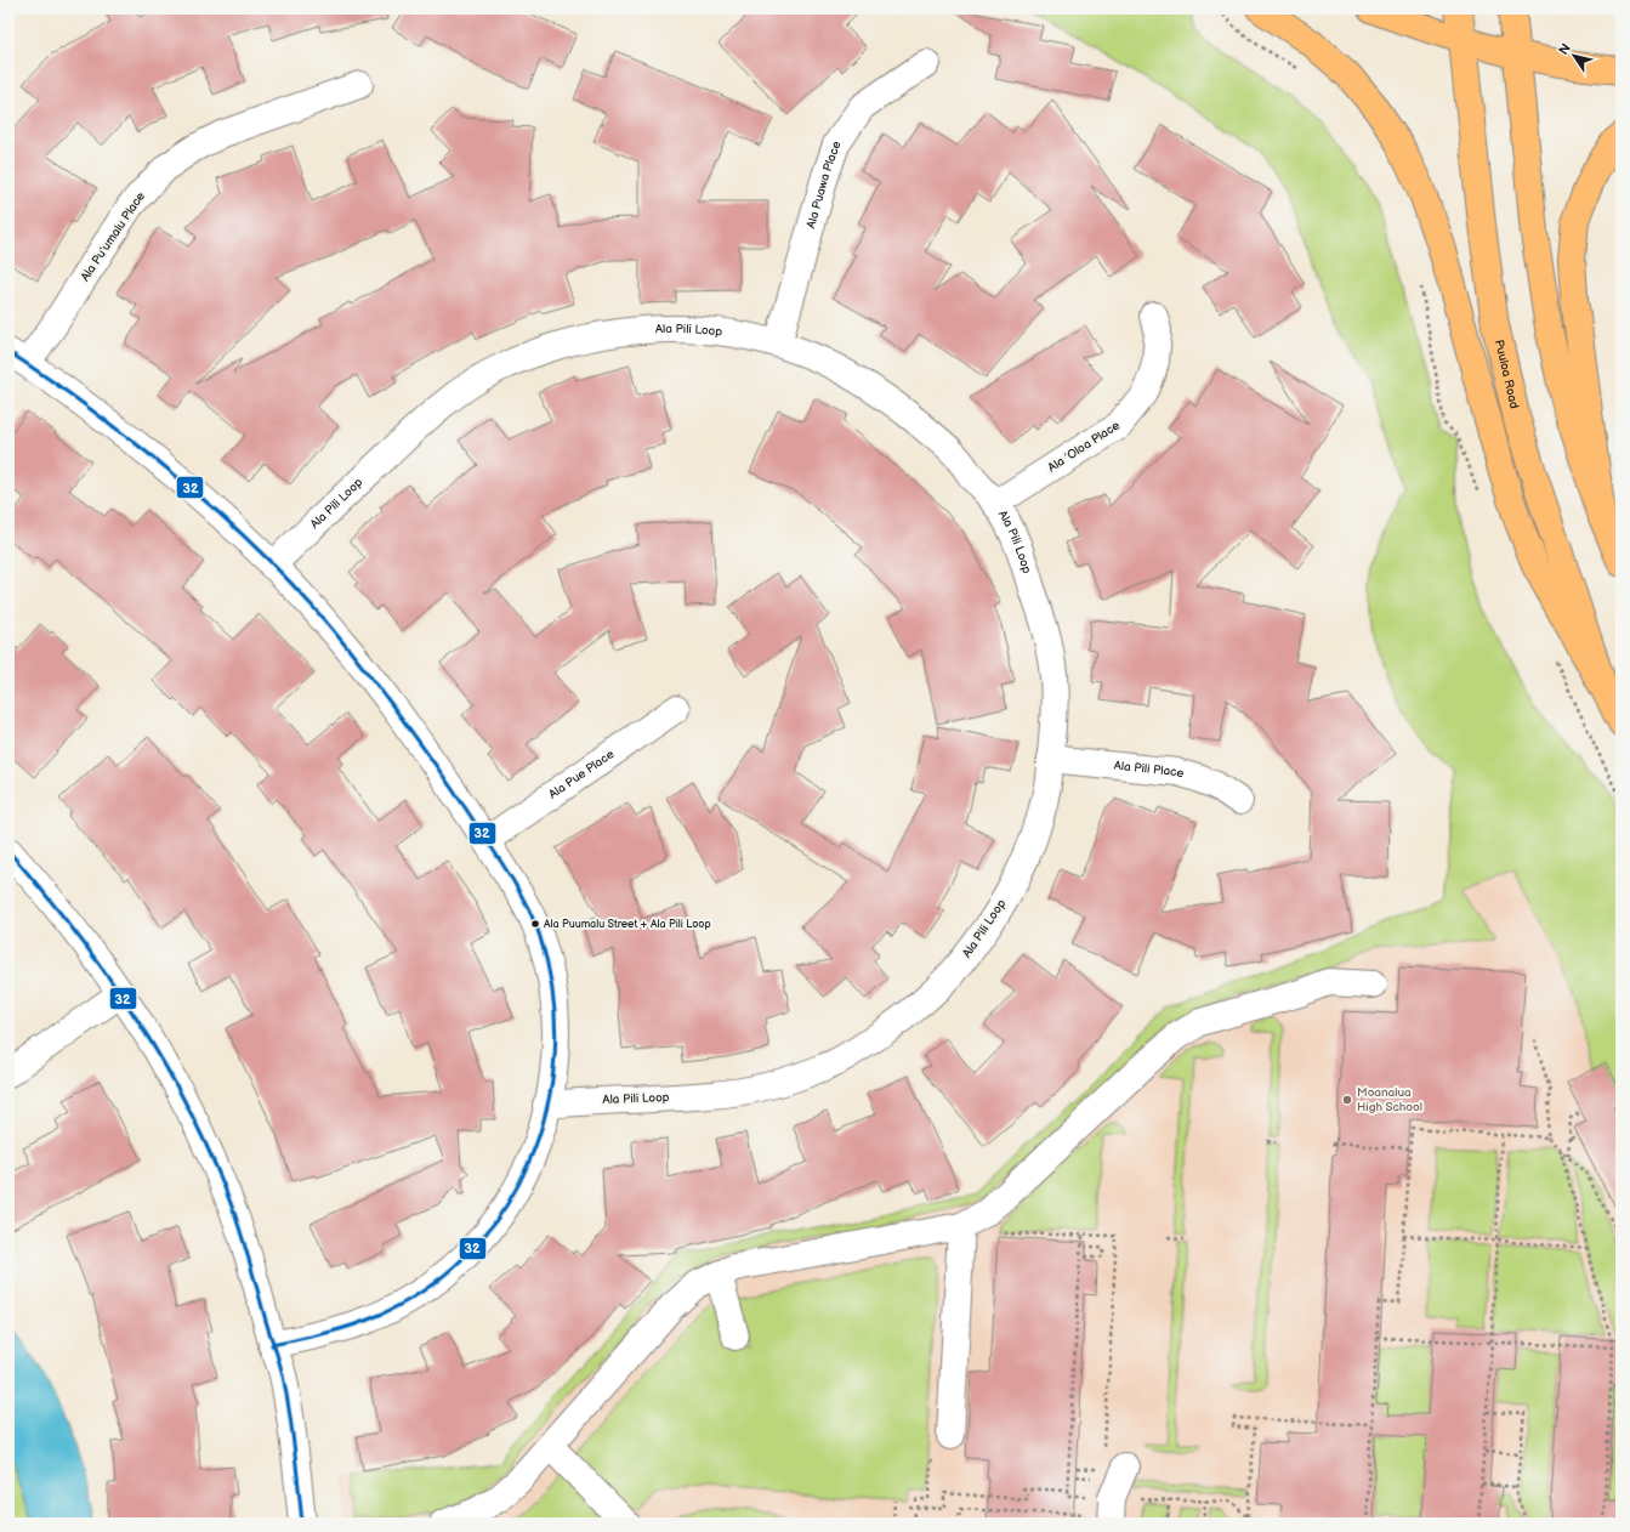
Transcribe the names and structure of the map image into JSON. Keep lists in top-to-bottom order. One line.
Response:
{"streets":{"main road":["Puuloa Road"],"street":["Ala Puawa Place","Ala Puʻumalu Place","Ala Pili Loop","Ala ʻOloa Place","Ala Pili Place","Ala Pue Place"]},"crossings":[["Ala Puawa Place","Ala Pili Loop"],["Ala Pili Loop","Ala ʻOloa Place"],["Ala Pili Loop","Ala Pili Place"]],"places":["Ala Puumalu Street + Ala Pili Loop","Moanalua High School"],"lines":["transit line 32"],"north":"top left"}
